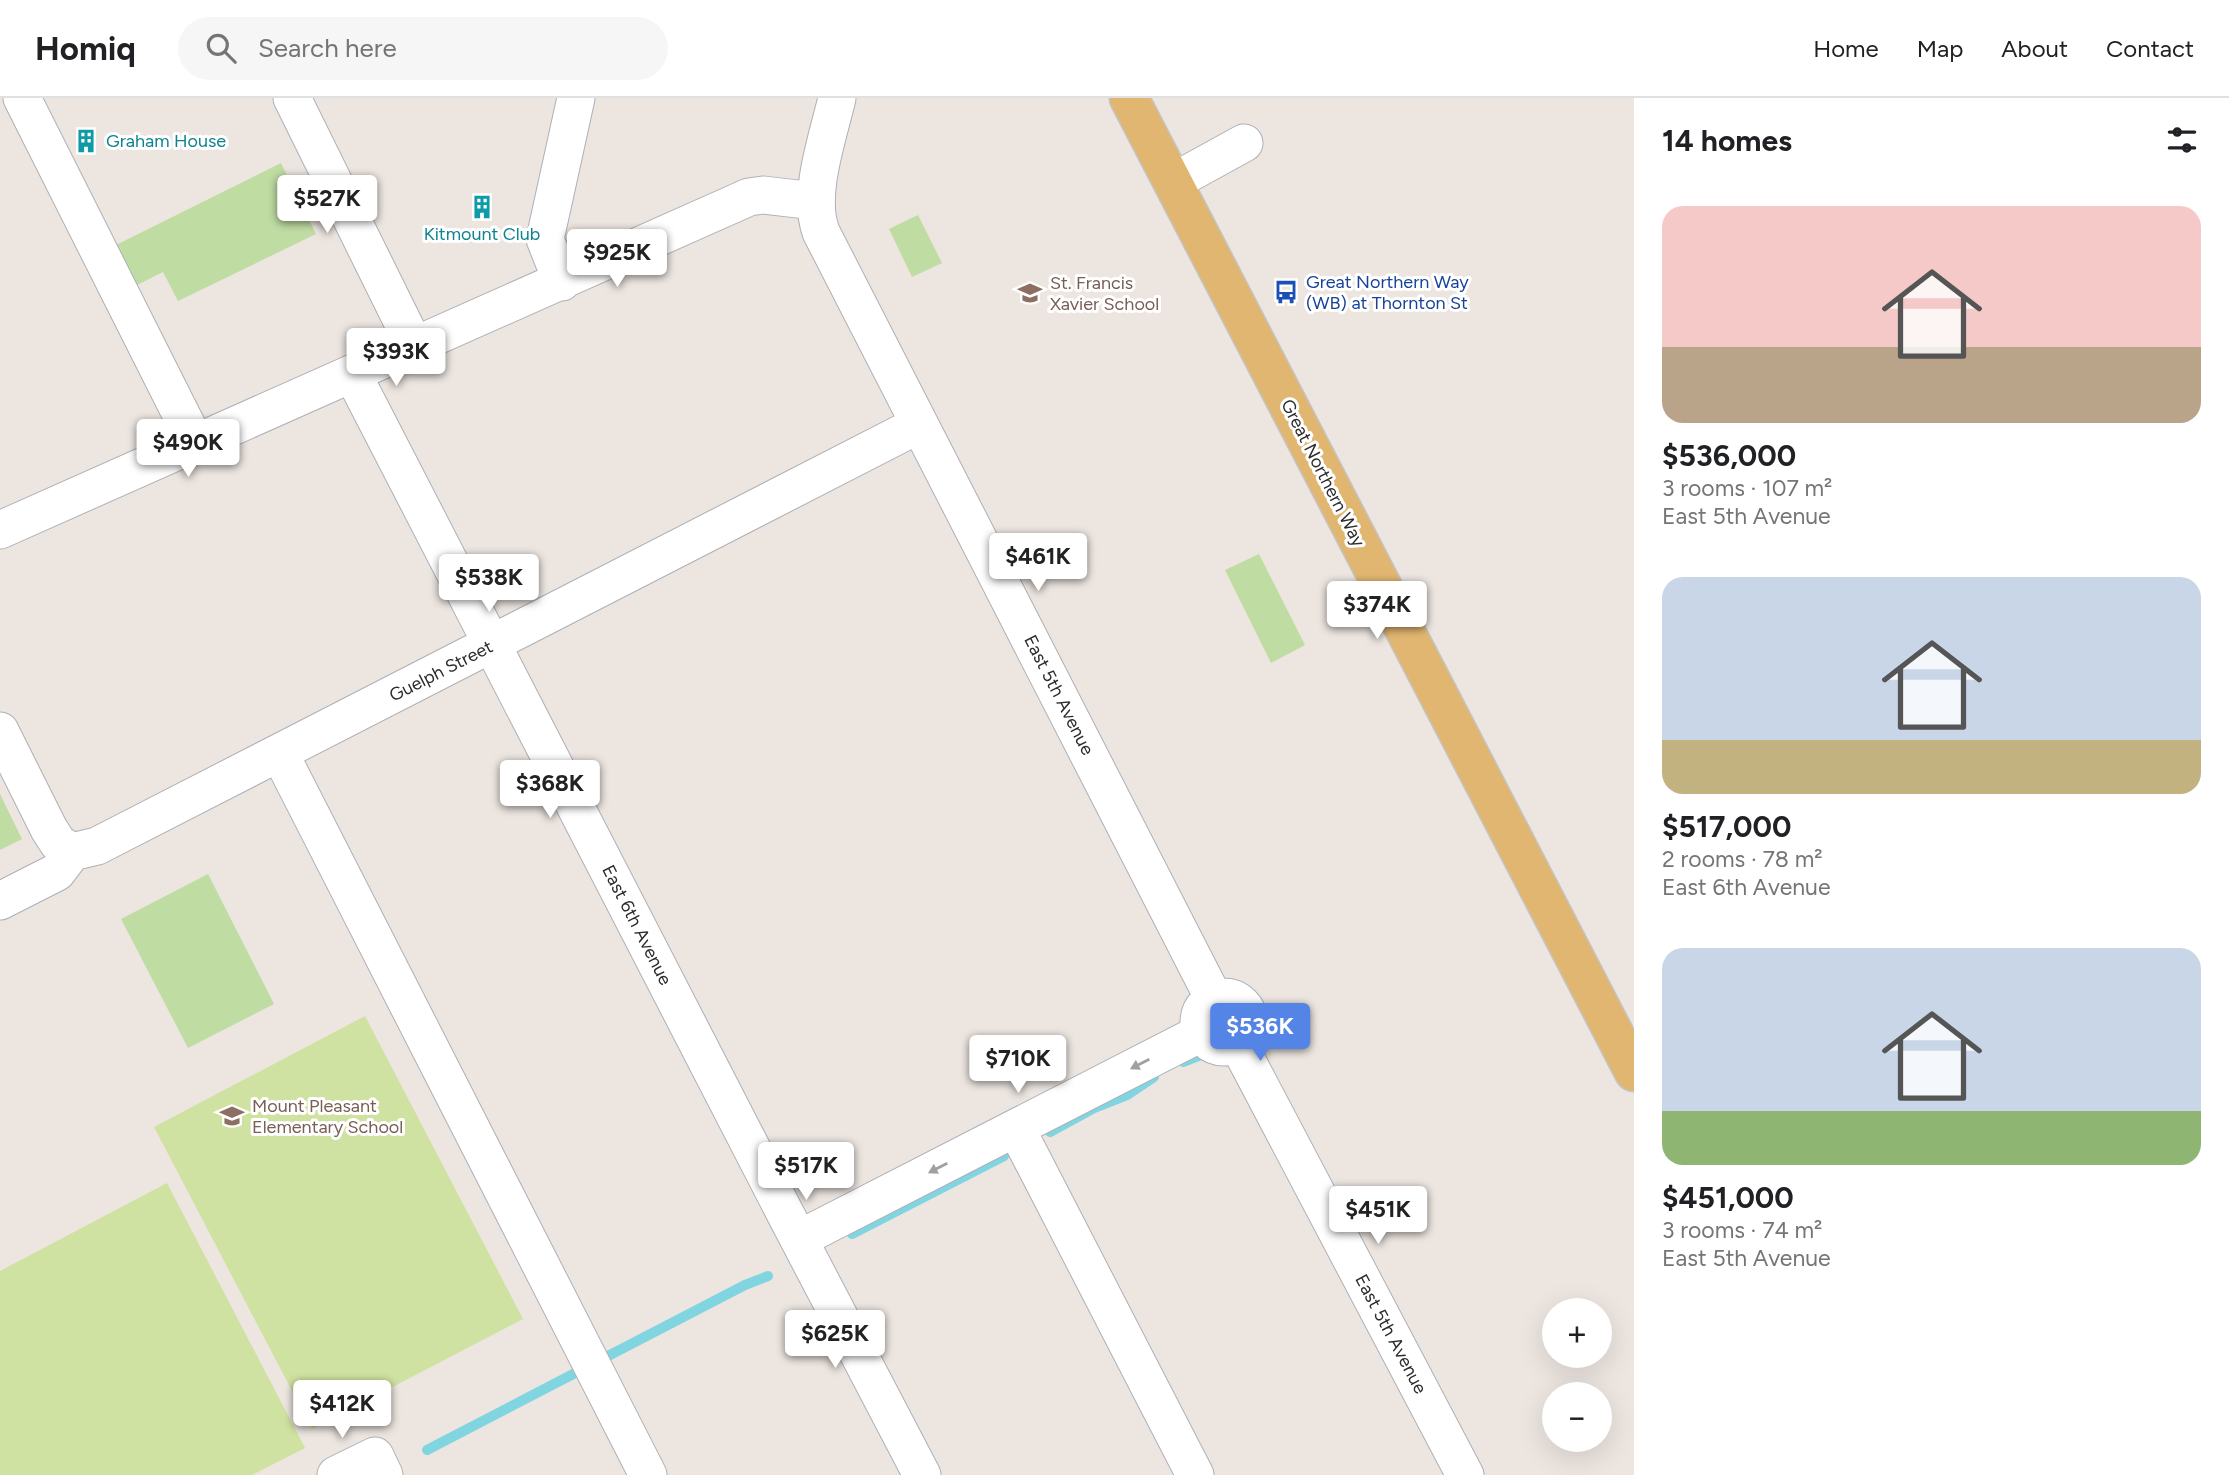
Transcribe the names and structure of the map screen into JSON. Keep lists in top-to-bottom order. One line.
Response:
{"streets":{"main road":["Great Northern Way"],"street":["Guelph Street","East 5th Avenue","East 6th Avenue"]},"crossings":[["Guelph Street","East 5th Avenue"],["Guelph Street","East 6th Avenue"]],"places":{"building":["Graham House","Kitmount Club"],"bus stop":["Great Northern Way (WB) at Thornton St"],"school or university":["St. Francis Xavier School","Mount Pleasant Elementary School"]},"page":{"header":"Homiq","search":"Search here","nav":["Home","Map","About","Contact"],"heading":"14 homes","price":["$527K","$925K","$393K","$490K","$461K","$538K","$374K","$368K","$536K","$710K","$517K","$451K","$625K","$412K"],"list":[{"name":"$536,000","note":"3 rooms · 107 m² · East 5th Avenue"},{"name":"$517,000","note":"2 rooms · 78 m² · East 6th Avenue"},{"name":"$451,000","note":"3 rooms · 74 m² · East 5th Avenue"}],"map_buttons":["+","−"]}}
